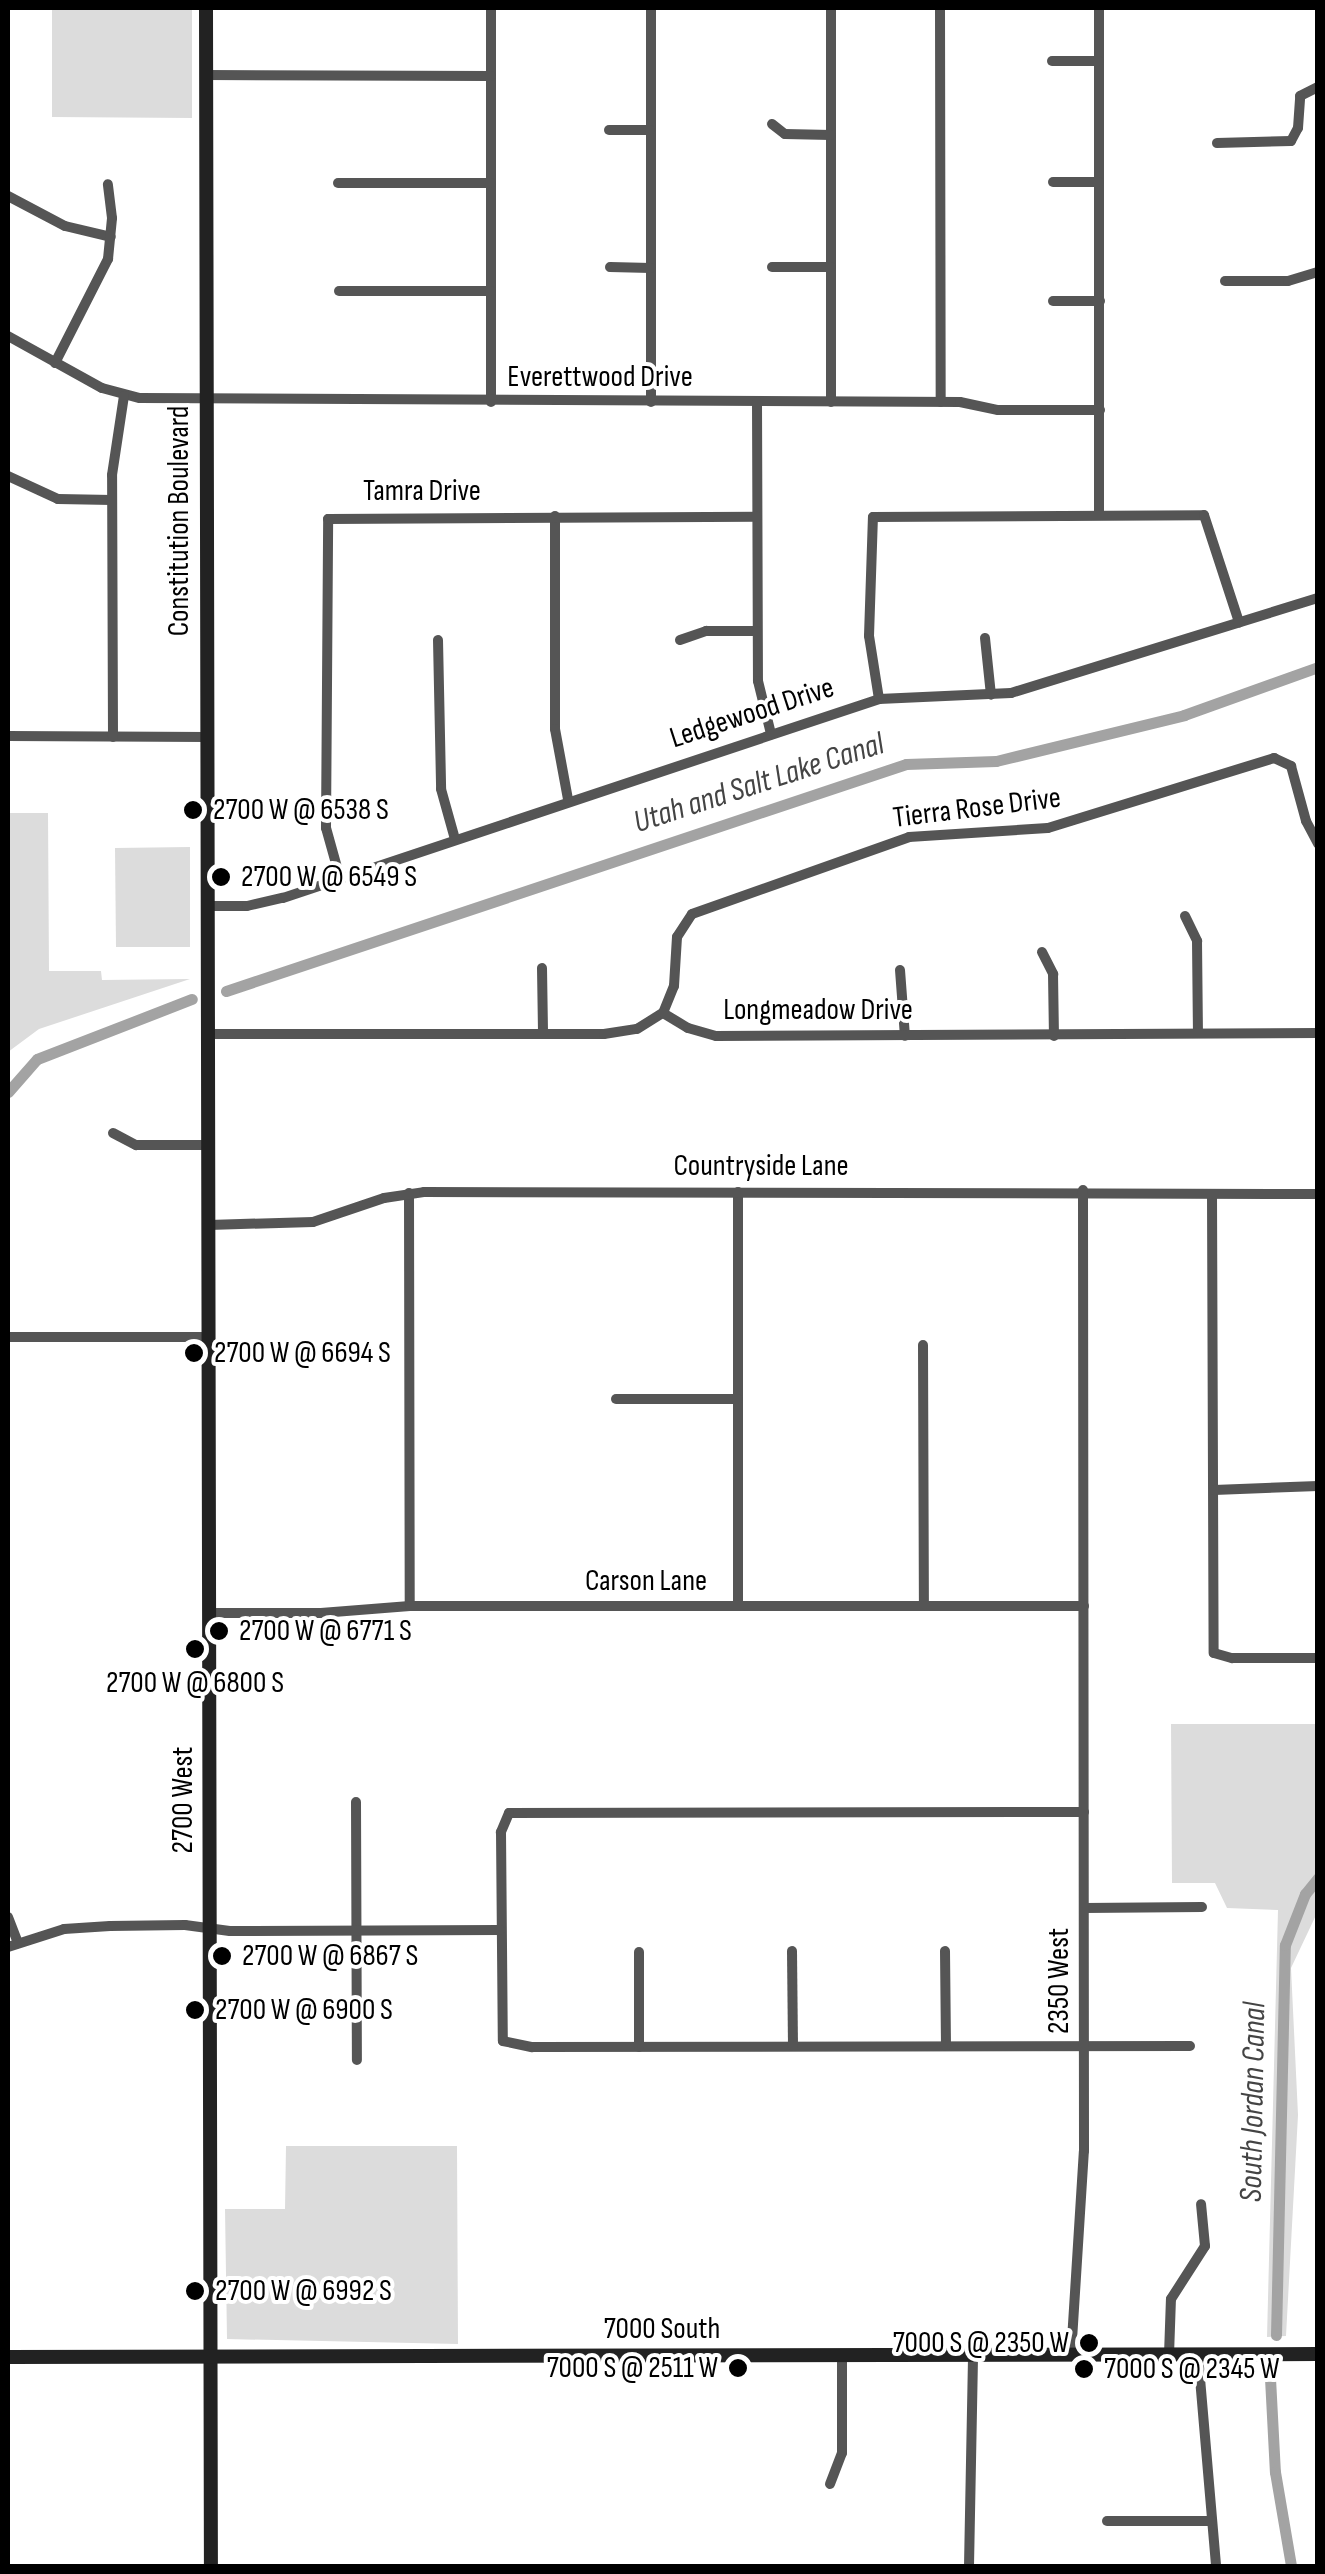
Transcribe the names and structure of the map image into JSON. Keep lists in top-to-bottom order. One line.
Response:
{"streets":{"main road":["Constitution Boulevard","2700 West","7000 South"],"street":["Everettwood Drive","Tamra Drive","Ledgewood Drive","Tierra Rose Drive","Longmeadow Drive","Countryside Lane","Carson Lane","2350 West"]},"crossings":[["Everettwood Drive","Constitution Boulevard"],["Tamra Drive","Ledgewood Drive"],["Constitution Boulevard","Ledgewood Drive"],["Constitution Boulevard","2700 West"],["Tierra Rose Drive","Longmeadow Drive"],["Countryside Lane","2700 West"],["Countryside Lane","2350 West"],["Carson Lane","2700 West"],["Carson Lane","2350 West"],["2700 West","7000 South"],["2350 West","7000 South"]],"water":["Utah and Salt Lake Canal","South Jordan Canal"],"places":["2700 W @ 6538 S","2700 W @ 6549 S","2700 W @ 6694 S","2700 W @ 6771 S","2700 W @ 6800 S","2700 W @ 6867 S","2700 W @ 6900 S","2700 W @ 6992 S","7000 S @ 2350 W","7000 S @ 2511 W","7000 S @ 2345 W"]}
